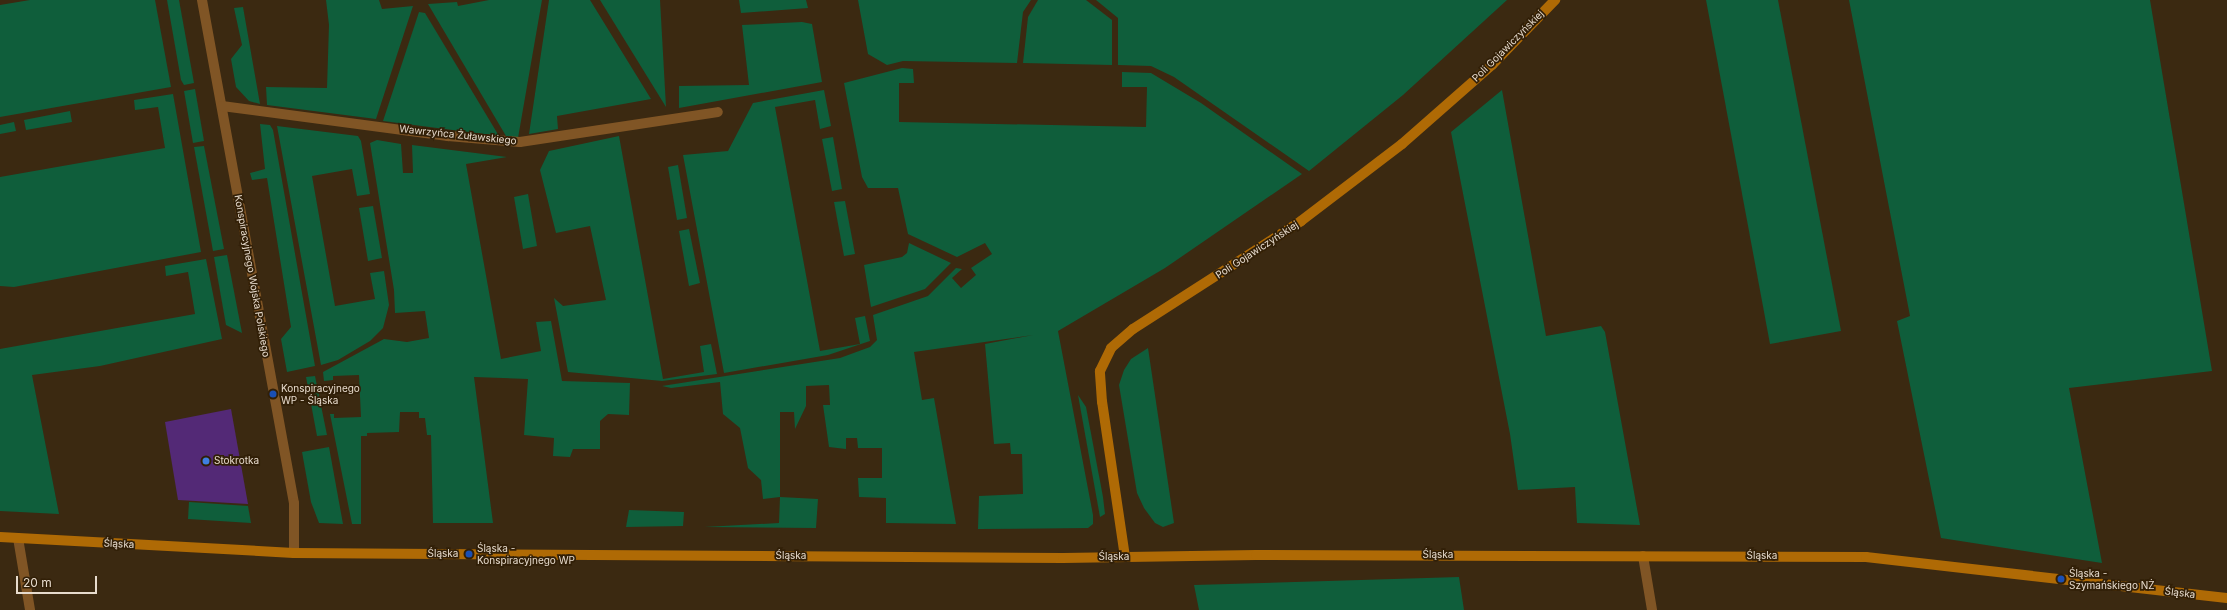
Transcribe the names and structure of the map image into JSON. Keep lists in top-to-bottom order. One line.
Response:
{"streets":{"street":["Poli Gojawiczyńskiej","Wawrzyńca Żuławskiego","Konspiracyjnego Wojska Polskiego","Śląska"]},"crossings":[["Poli Gojawiczyńskiej","Śląska"],["Wawrzyńca Żuławskiego","Konspiracyjnego Wojska Polskiego"],["Konspiracyjnego Wojska Polskiego","Śląska"]],"places":["Konspiracyjnego WP - Śląska","Stokrotka","Śląska - Konspiracyjnego WP","Śląska - Szymańskiego NŻ"],"scale_bar":"20 m"}
